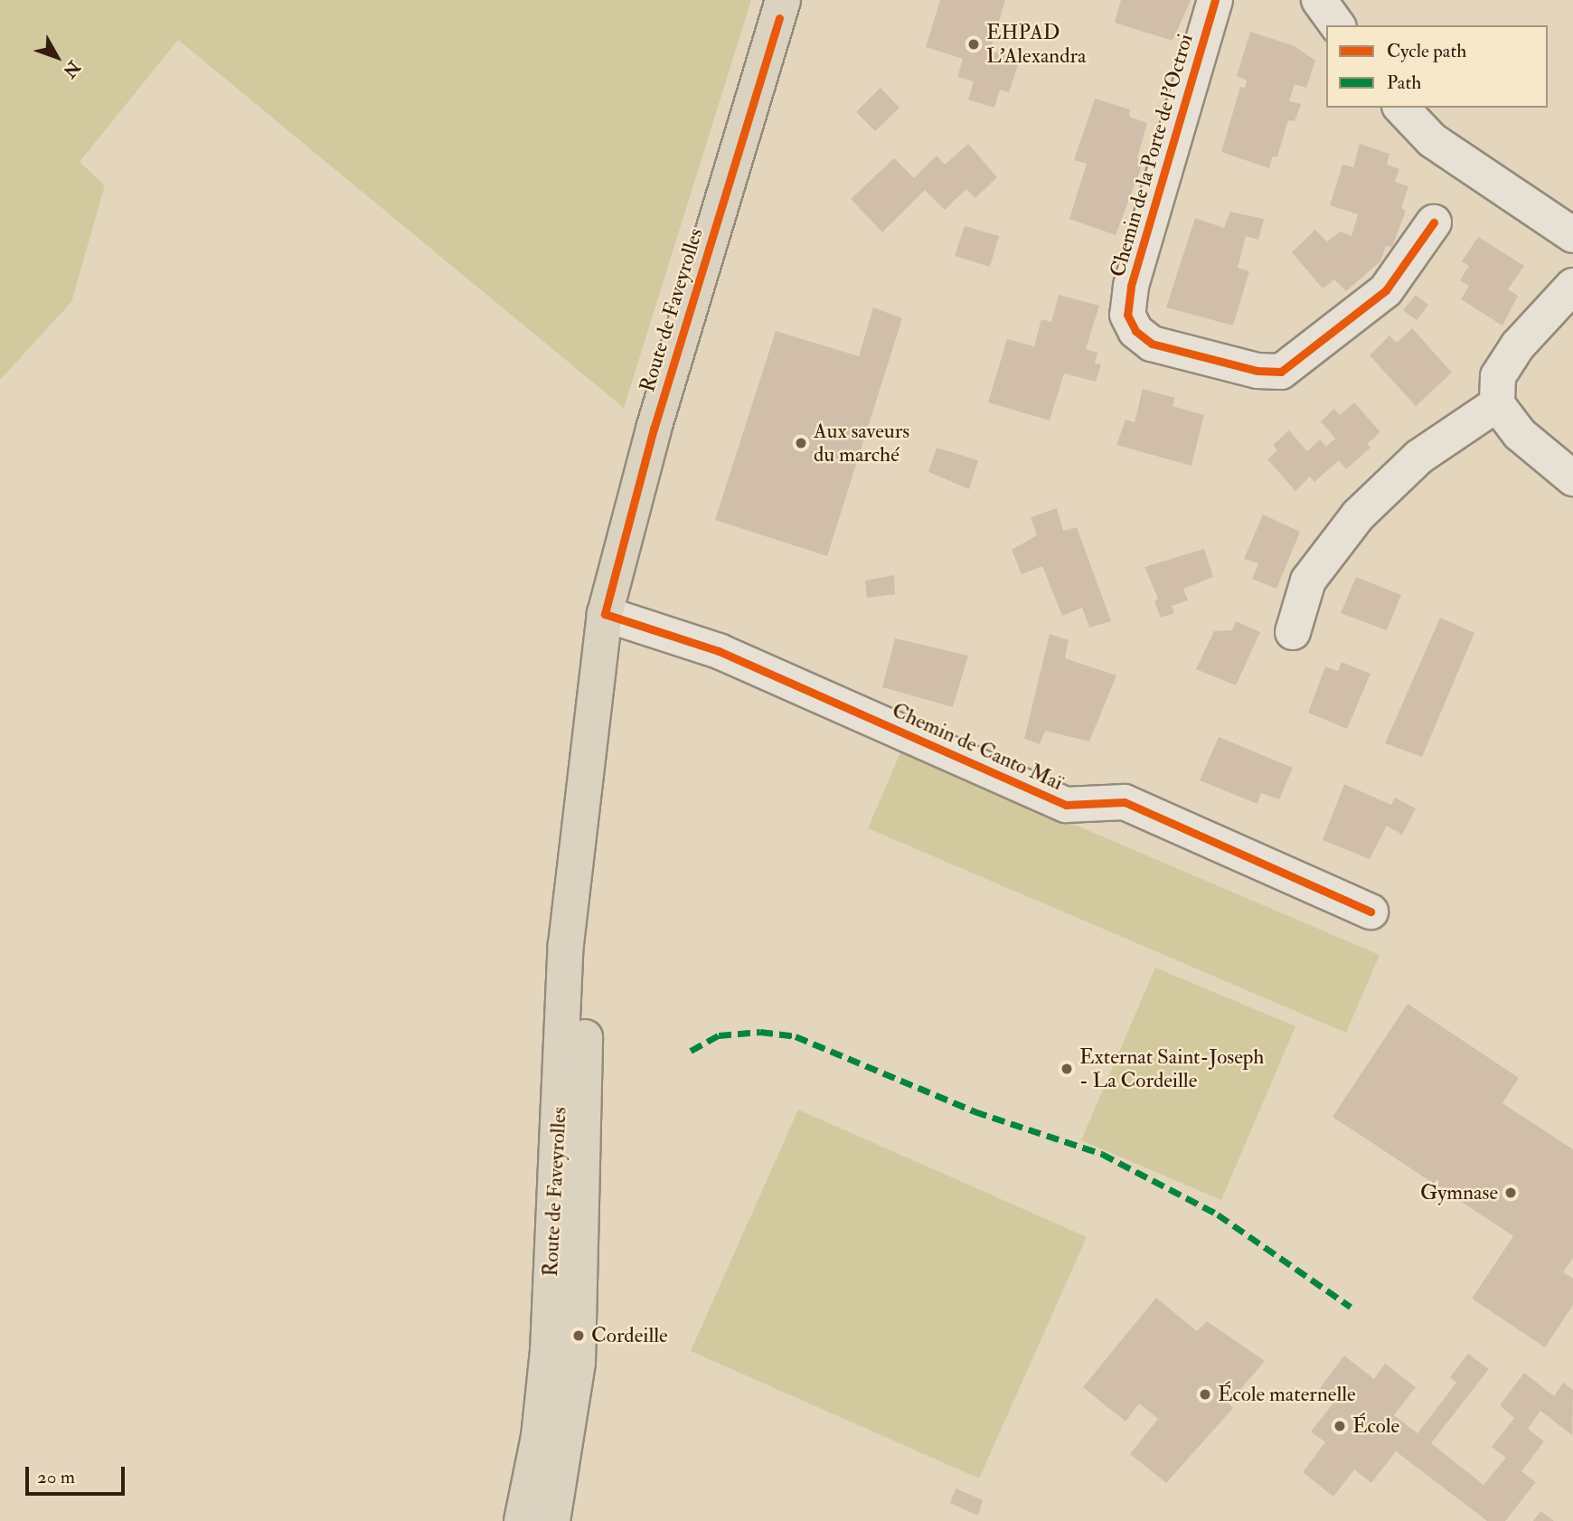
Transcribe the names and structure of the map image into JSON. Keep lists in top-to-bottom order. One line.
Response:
{"streets":{"main road":["Route de Faveyrolles"],"street":["Chemin de la Porte de l'Octroi","Chemin de Canto Maï"]},"crossings":[["Route de Faveyrolles","Chemin de Canto Maï"]],"places":["EHPAD L'Alexandra","Aux saveurs du marché","Externat Saint-Joseph - La Cordeille","Gymnase","Cordeille","École maternelle","École"],"legend":["Cycle path","Path"],"scale_bar":"20 m","north":"bottom right"}
